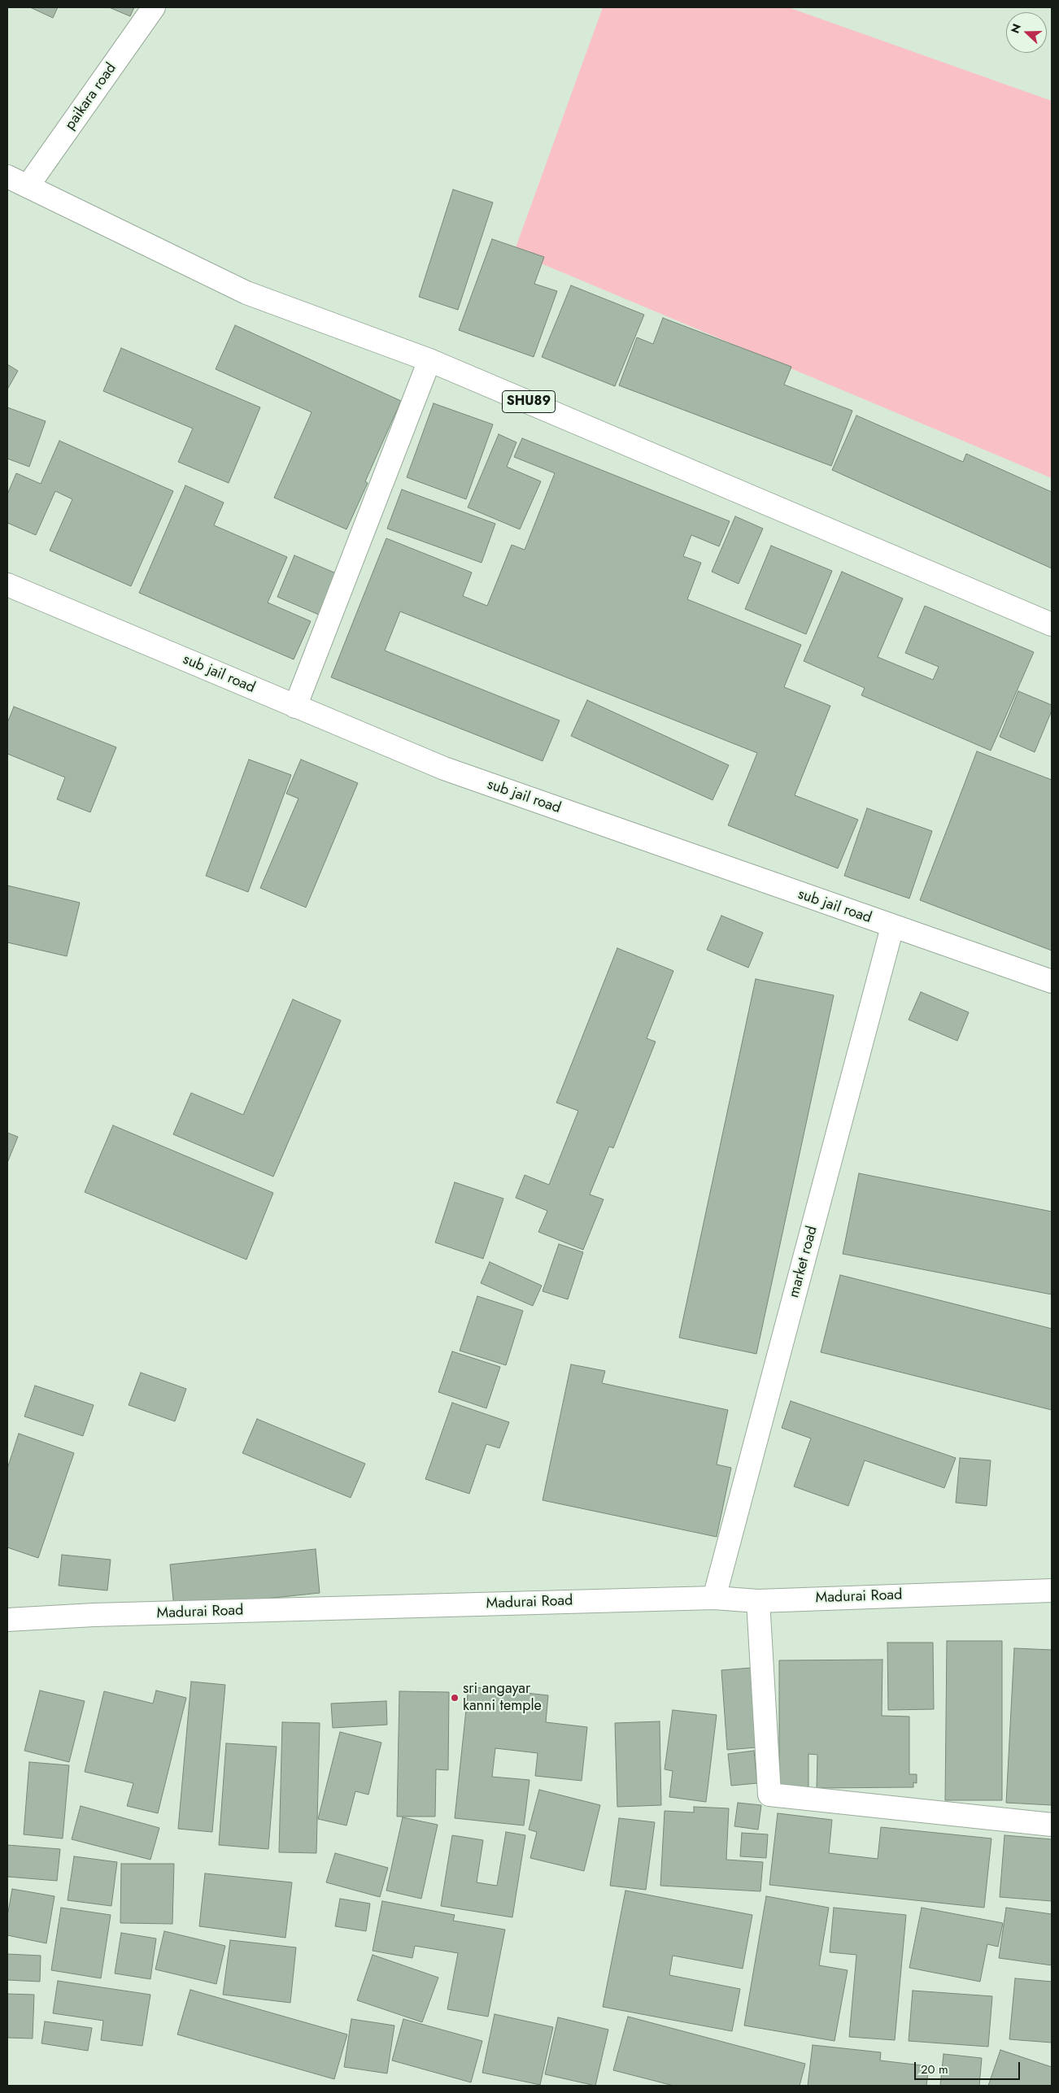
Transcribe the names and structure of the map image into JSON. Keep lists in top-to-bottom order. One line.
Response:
{"streets":{"main road":["paikara road","SHU89","sub jail road","market road","Madurai Road"]},"crossings":[["paikara road","SHU89"],["sub jail road","market road"],["market road","Madurai Road"]],"places":["sri angayar kanni temple"],"scale_bar":"20 m","north":"left"}
